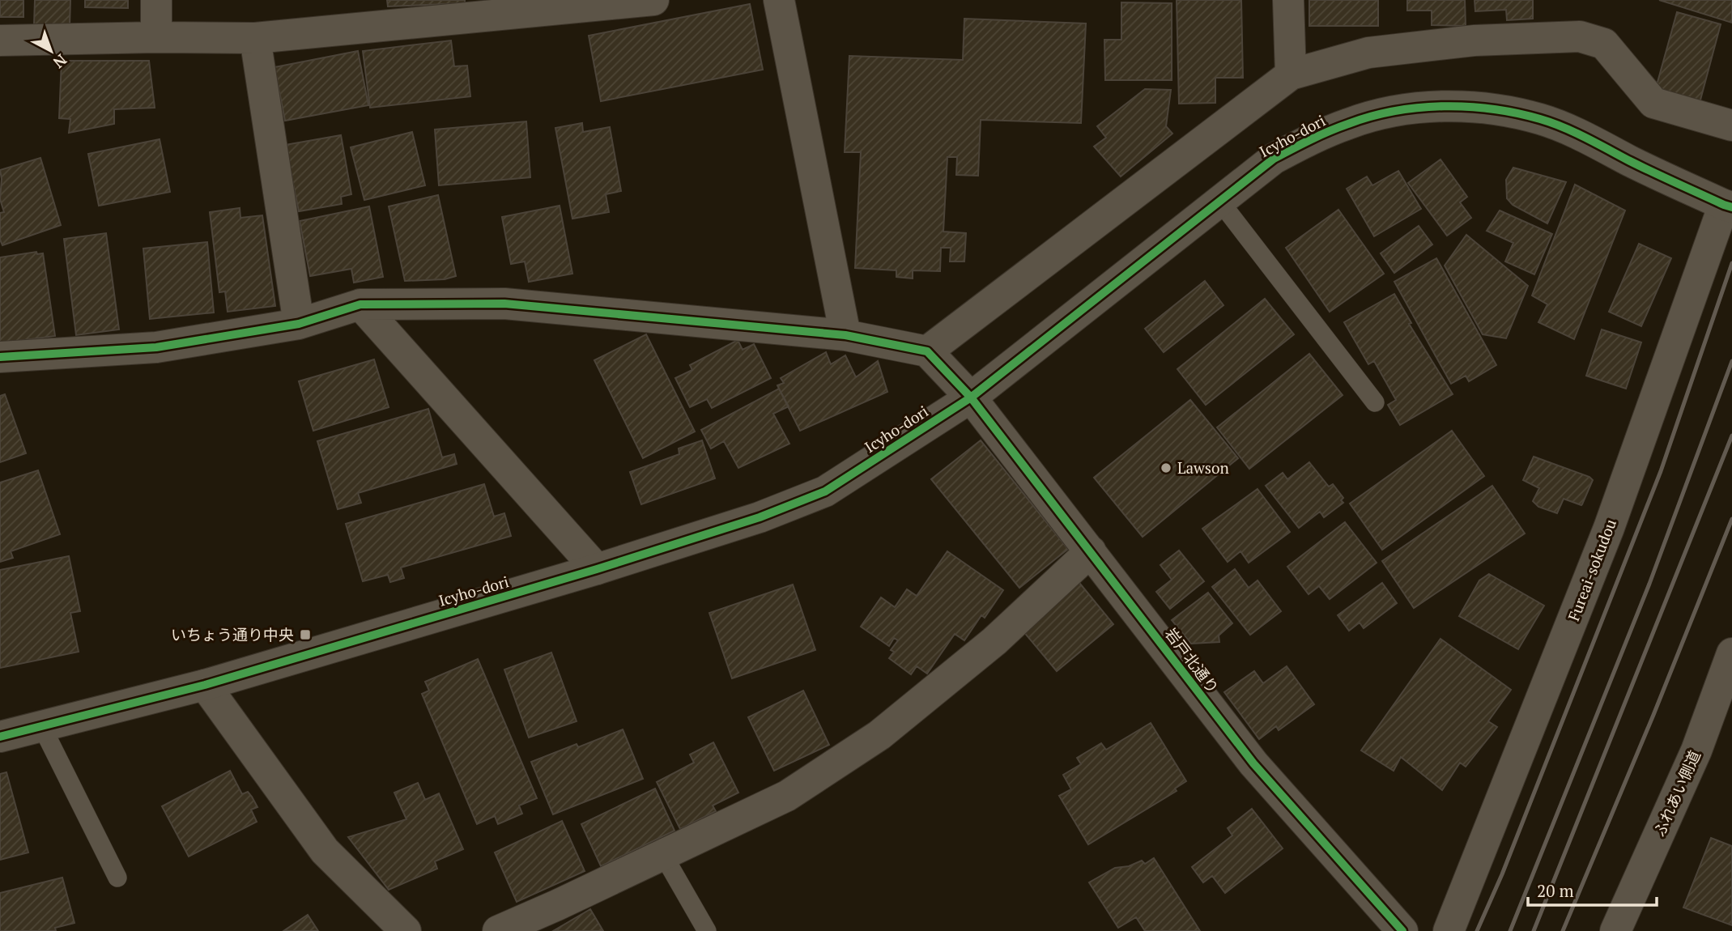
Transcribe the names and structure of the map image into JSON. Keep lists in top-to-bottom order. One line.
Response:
{"streets":{"street":["Icyho-dori","Fureai-sokudou","岩戸北通り","ふれあい側道"]},"crossings":[["Icyho-dori","Fureai-sokudou"],["Icyho-dori","岩戸北通り"]],"places":{"other":["Lawson"],"transit":["いちょう通り中央"]},"scale_bar":"20 m","north":"bottom right"}
